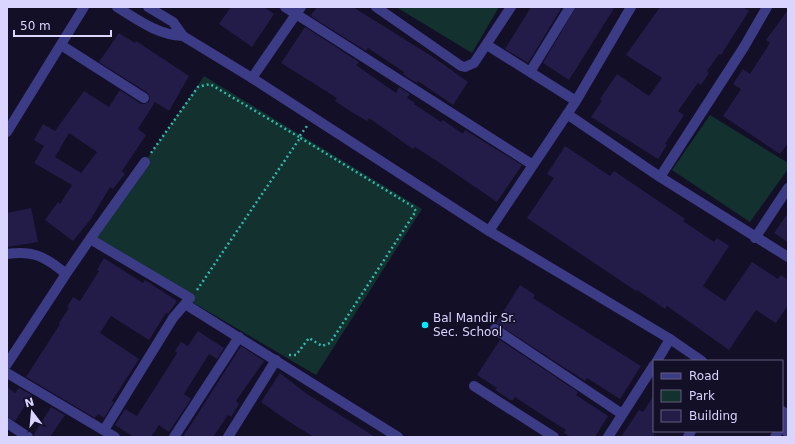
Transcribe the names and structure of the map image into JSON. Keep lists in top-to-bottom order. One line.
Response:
{"places":["Bal Mandir Sr. Sec. School"],"legend":["Road","Park","Building"],"scale_bar":"50 m","north":"top"}
